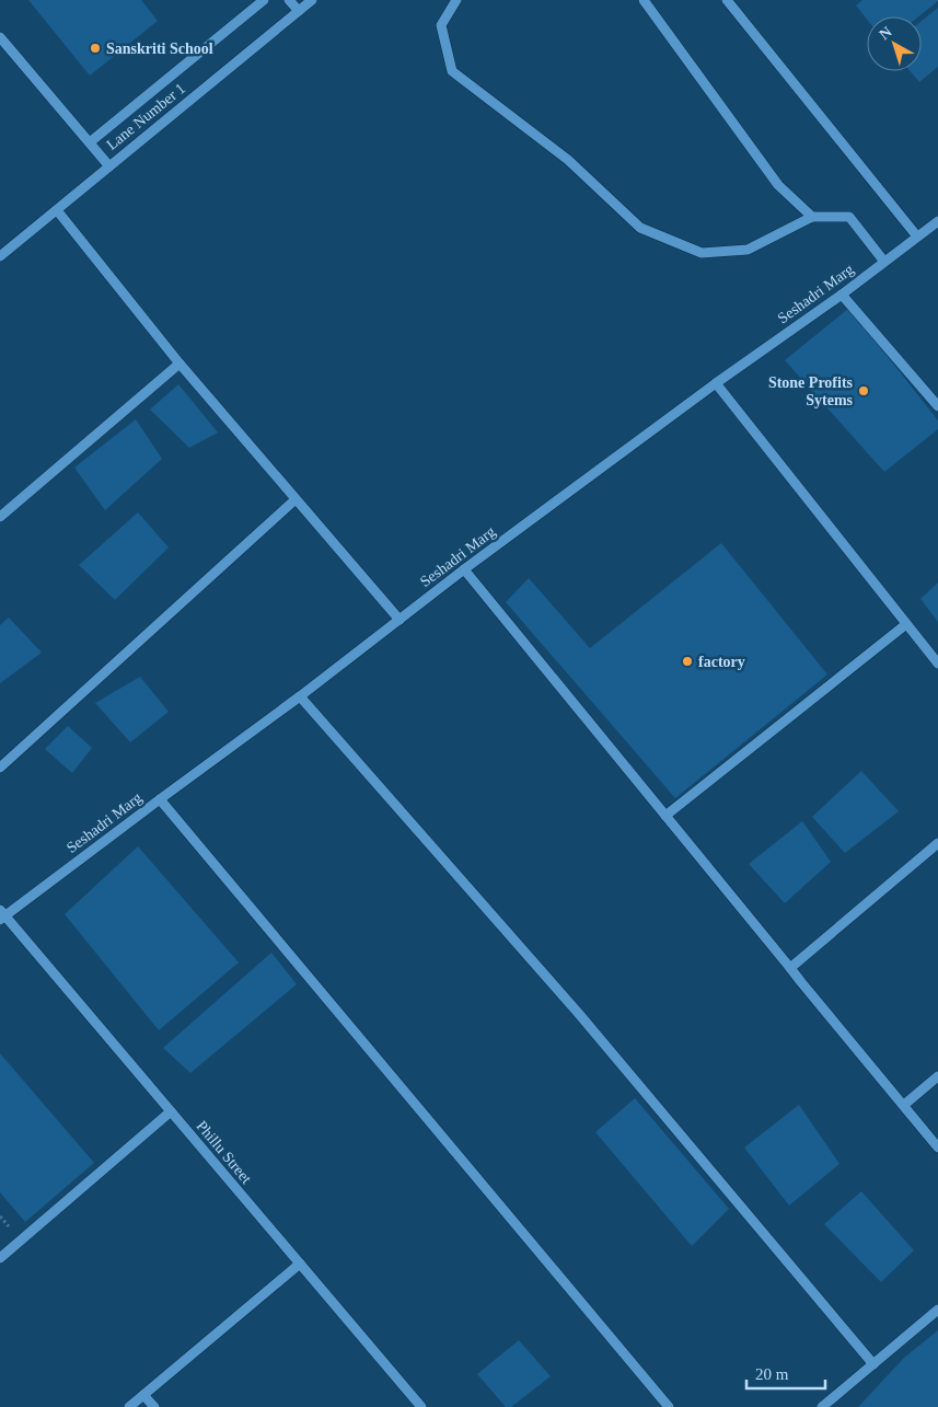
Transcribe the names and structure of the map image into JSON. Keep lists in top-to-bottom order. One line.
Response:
{"streets":{"street":["Lane Number 1","Seshadri Marg","Phillu Street"]},"crossings":[["Seshadri Marg","Phillu Street"]],"places":["Sanskriti School","Stone Profits Sytems","factory"],"scale_bar":"20 m","north":"top left"}
